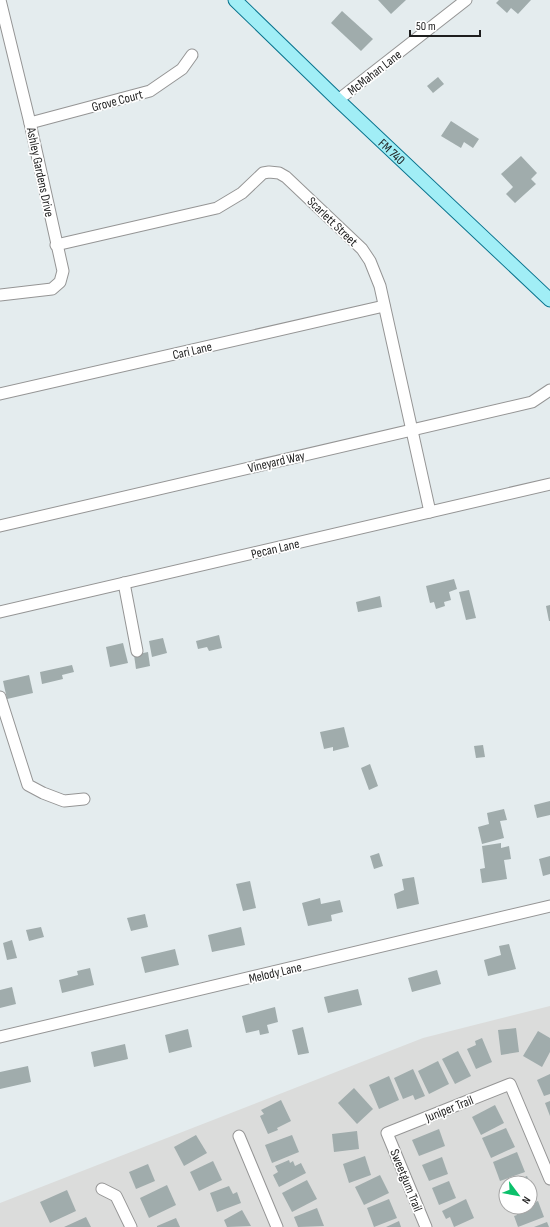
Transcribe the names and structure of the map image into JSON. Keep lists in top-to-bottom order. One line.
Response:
{"streets":{"main road":["FM 740"],"street":["McMahan Lane","Grove Court","Ashley Gardens Drive","Scarlett Street","Cari Lane","Vineyard Way","Pecan Lane","Melody Lane","Juniper Trail","Sweetgum Trail"]},"crossings":[["McMahan Lane","FM 740"],["Grove Court","Ashley Gardens Drive"],["Ashley Gardens Drive","Scarlett Street"],["Scarlett Street","Cari Lane"],["Scarlett Street","Vineyard Way"],["Scarlett Street","Pecan Lane"],["Juniper Trail","Sweetgum Trail"]],"scale_bar":"50 m","north":"bottom right"}
